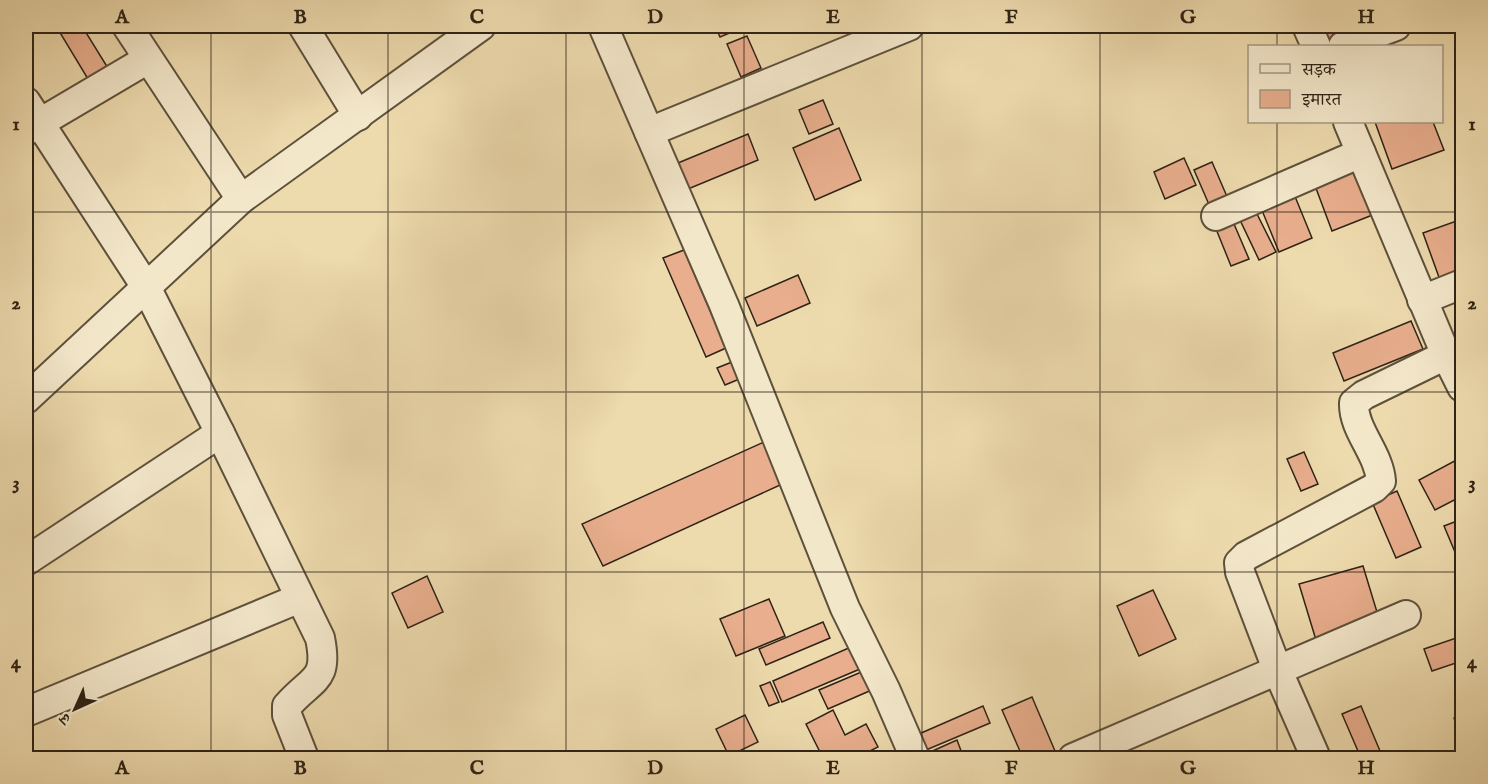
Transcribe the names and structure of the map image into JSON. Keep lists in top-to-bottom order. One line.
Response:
{"legend":["सड़क","इमारत"],"north":"bottom left","grid":{"columns":["A","B","C","D","E","F","G","H"],"rows":["1","2","3","4"]}}
